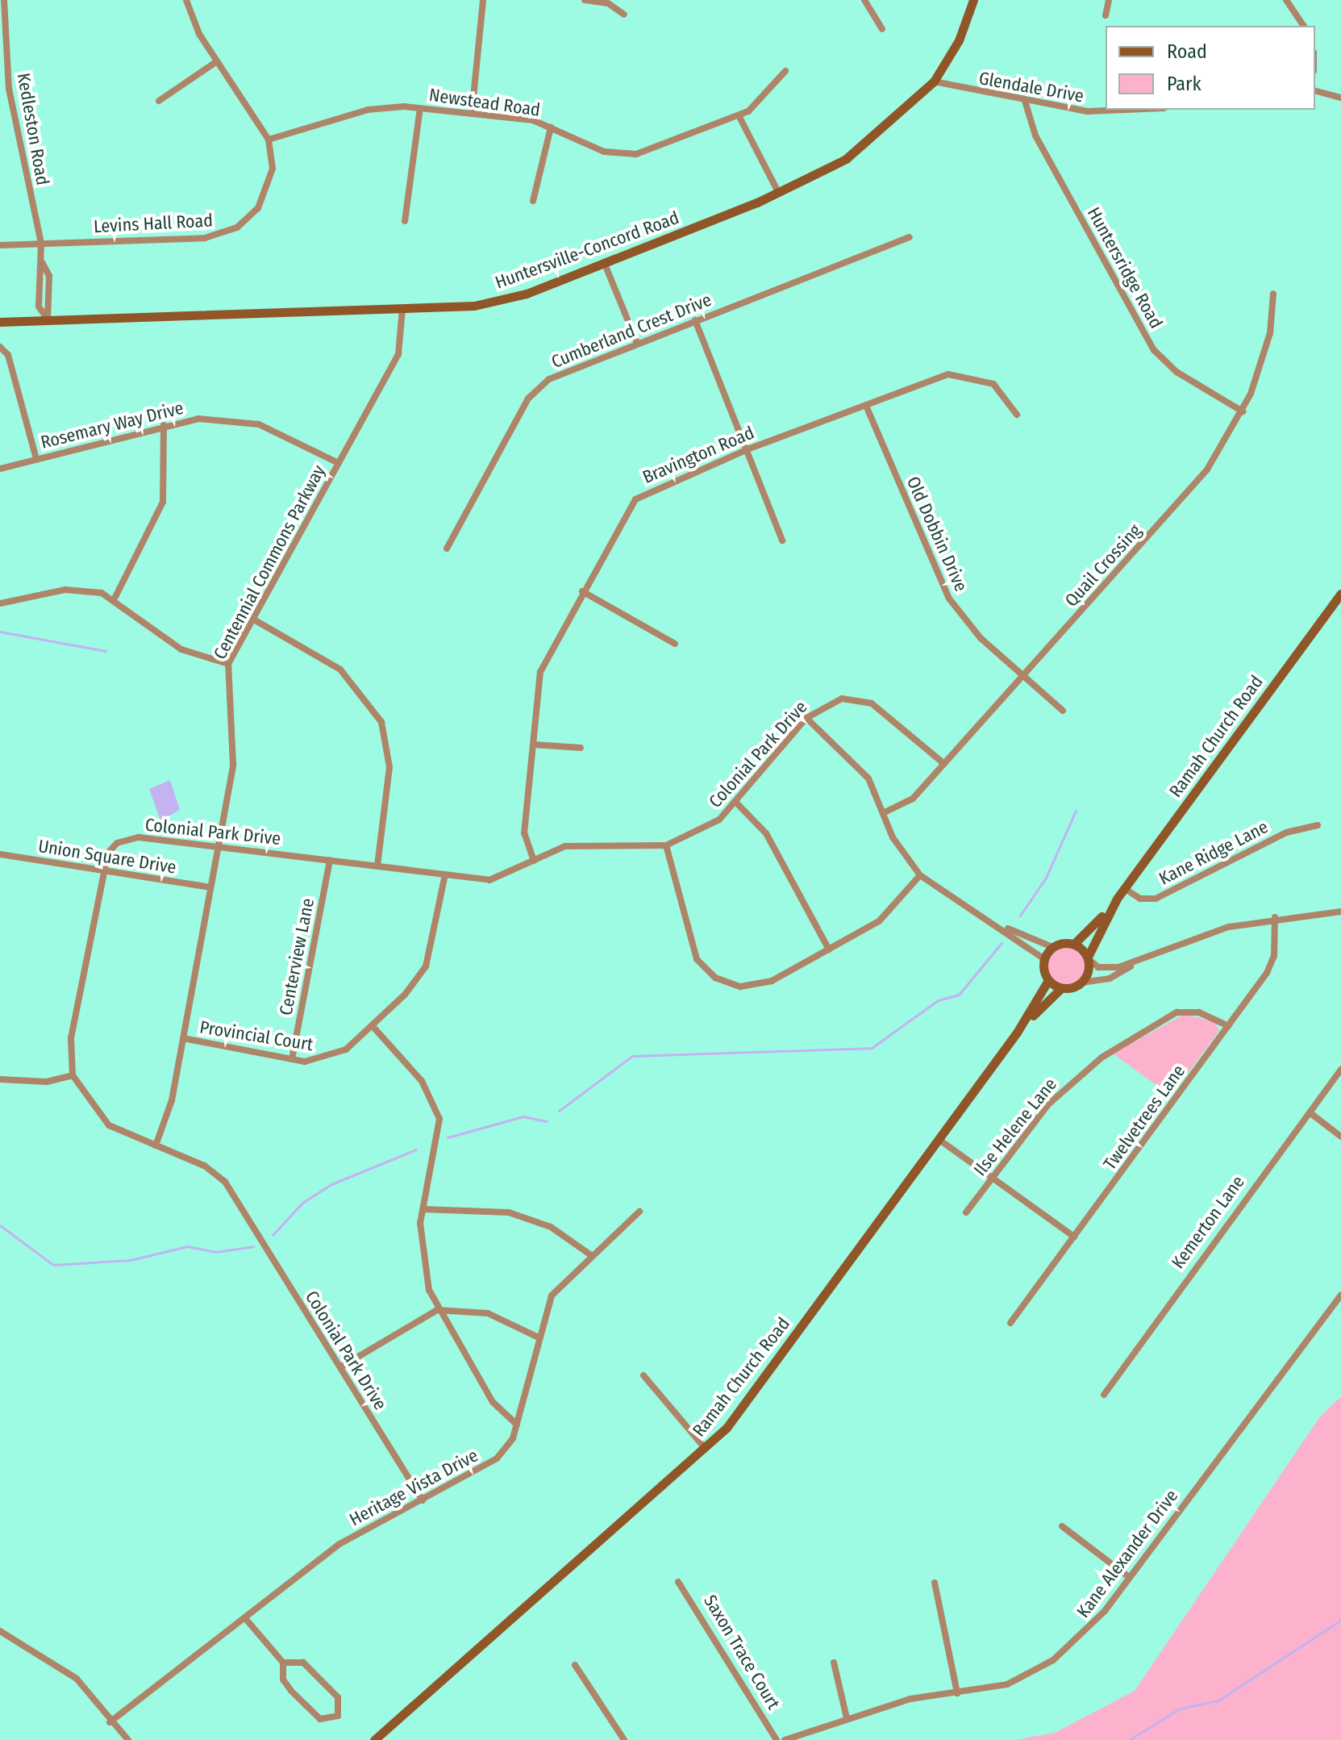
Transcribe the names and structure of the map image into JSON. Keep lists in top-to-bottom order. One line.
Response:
{"streets":{"main road":["Huntersville-Concord Road","Ramah Church Road"],"street":["Glendale Drive","Newstead Road","Kedleston Road","Levins Hall Road","Huntersridge Road","Cumberland Crest Drive","Rosemary Way Drive","Bravington Road","Old Dobbin Drive","Centennial Commons Parkway","Quail Crossing","Colonial Park Drive","Kane Ridge Lane","Union Square Drive","Centerview Lane","Provincial Court","Twelvetrees Lane","Ilse Helene Lane","Kemerton Lane","Heritage Vista Drive","Kane Alexander Drive","Saxon Trace Court"]},"crossings":[["Glendale Drive","Huntersville-Concord Road"],["Glendale Drive","Huntersridge Road"],["Newstead Road","Levins Hall Road"],["Kedleston Road","Levins Hall Road"],["Kedleston Road","Huntersville-Concord Road"],["Huntersville-Concord Road","Centennial Commons Parkway"],["Huntersridge Road","Quail Crossing"],["Rosemary Way Drive","Centennial Commons Parkway"],["Bravington Road","Old Dobbin Drive"],["Bravington Road","Colonial Park Drive"],["Old Dobbin Drive","Quail Crossing"],["Centennial Commons Parkway","Colonial Park Drive"],["Centennial Commons Parkway","Union Square Drive"],["Centennial Commons Parkway","Provincial Court"],["Quail Crossing","Colonial Park Drive"],["Ramah Church Road","Kane Ridge Lane"],["Colonial Park Drive","Union Square Drive"],["Colonial Park Drive","Centerview Lane"],["Colonial Park Drive","Provincial Court"],["Colonial Park Drive","Heritage Vista Drive"],["Centerview Lane","Provincial Court"],["Twelvetrees Lane","Ilse Helene Lane"]],"legend":["Road","Park"]}
